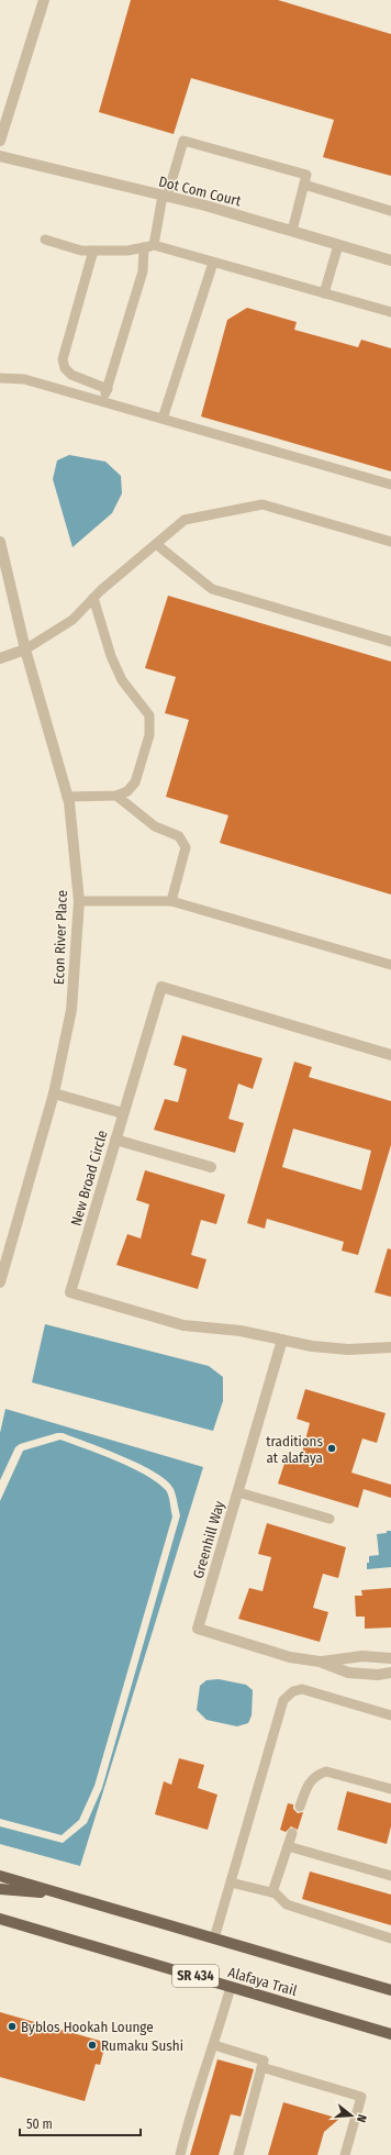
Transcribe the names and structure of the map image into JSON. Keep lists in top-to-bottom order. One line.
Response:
{"streets":{"main road":["SR 434","Alafaya Trail"],"street":["Dot Com Court","Econ River Place","New Broad Circle","Greenhill Way"]},"crossings":[["New Broad Circle","Greenhill Way"]],"places":["traditions at alafaya","Byblos Hookah Lounge","Rumaku Sushi"],"scale_bar":"50 m","north":"right"}
